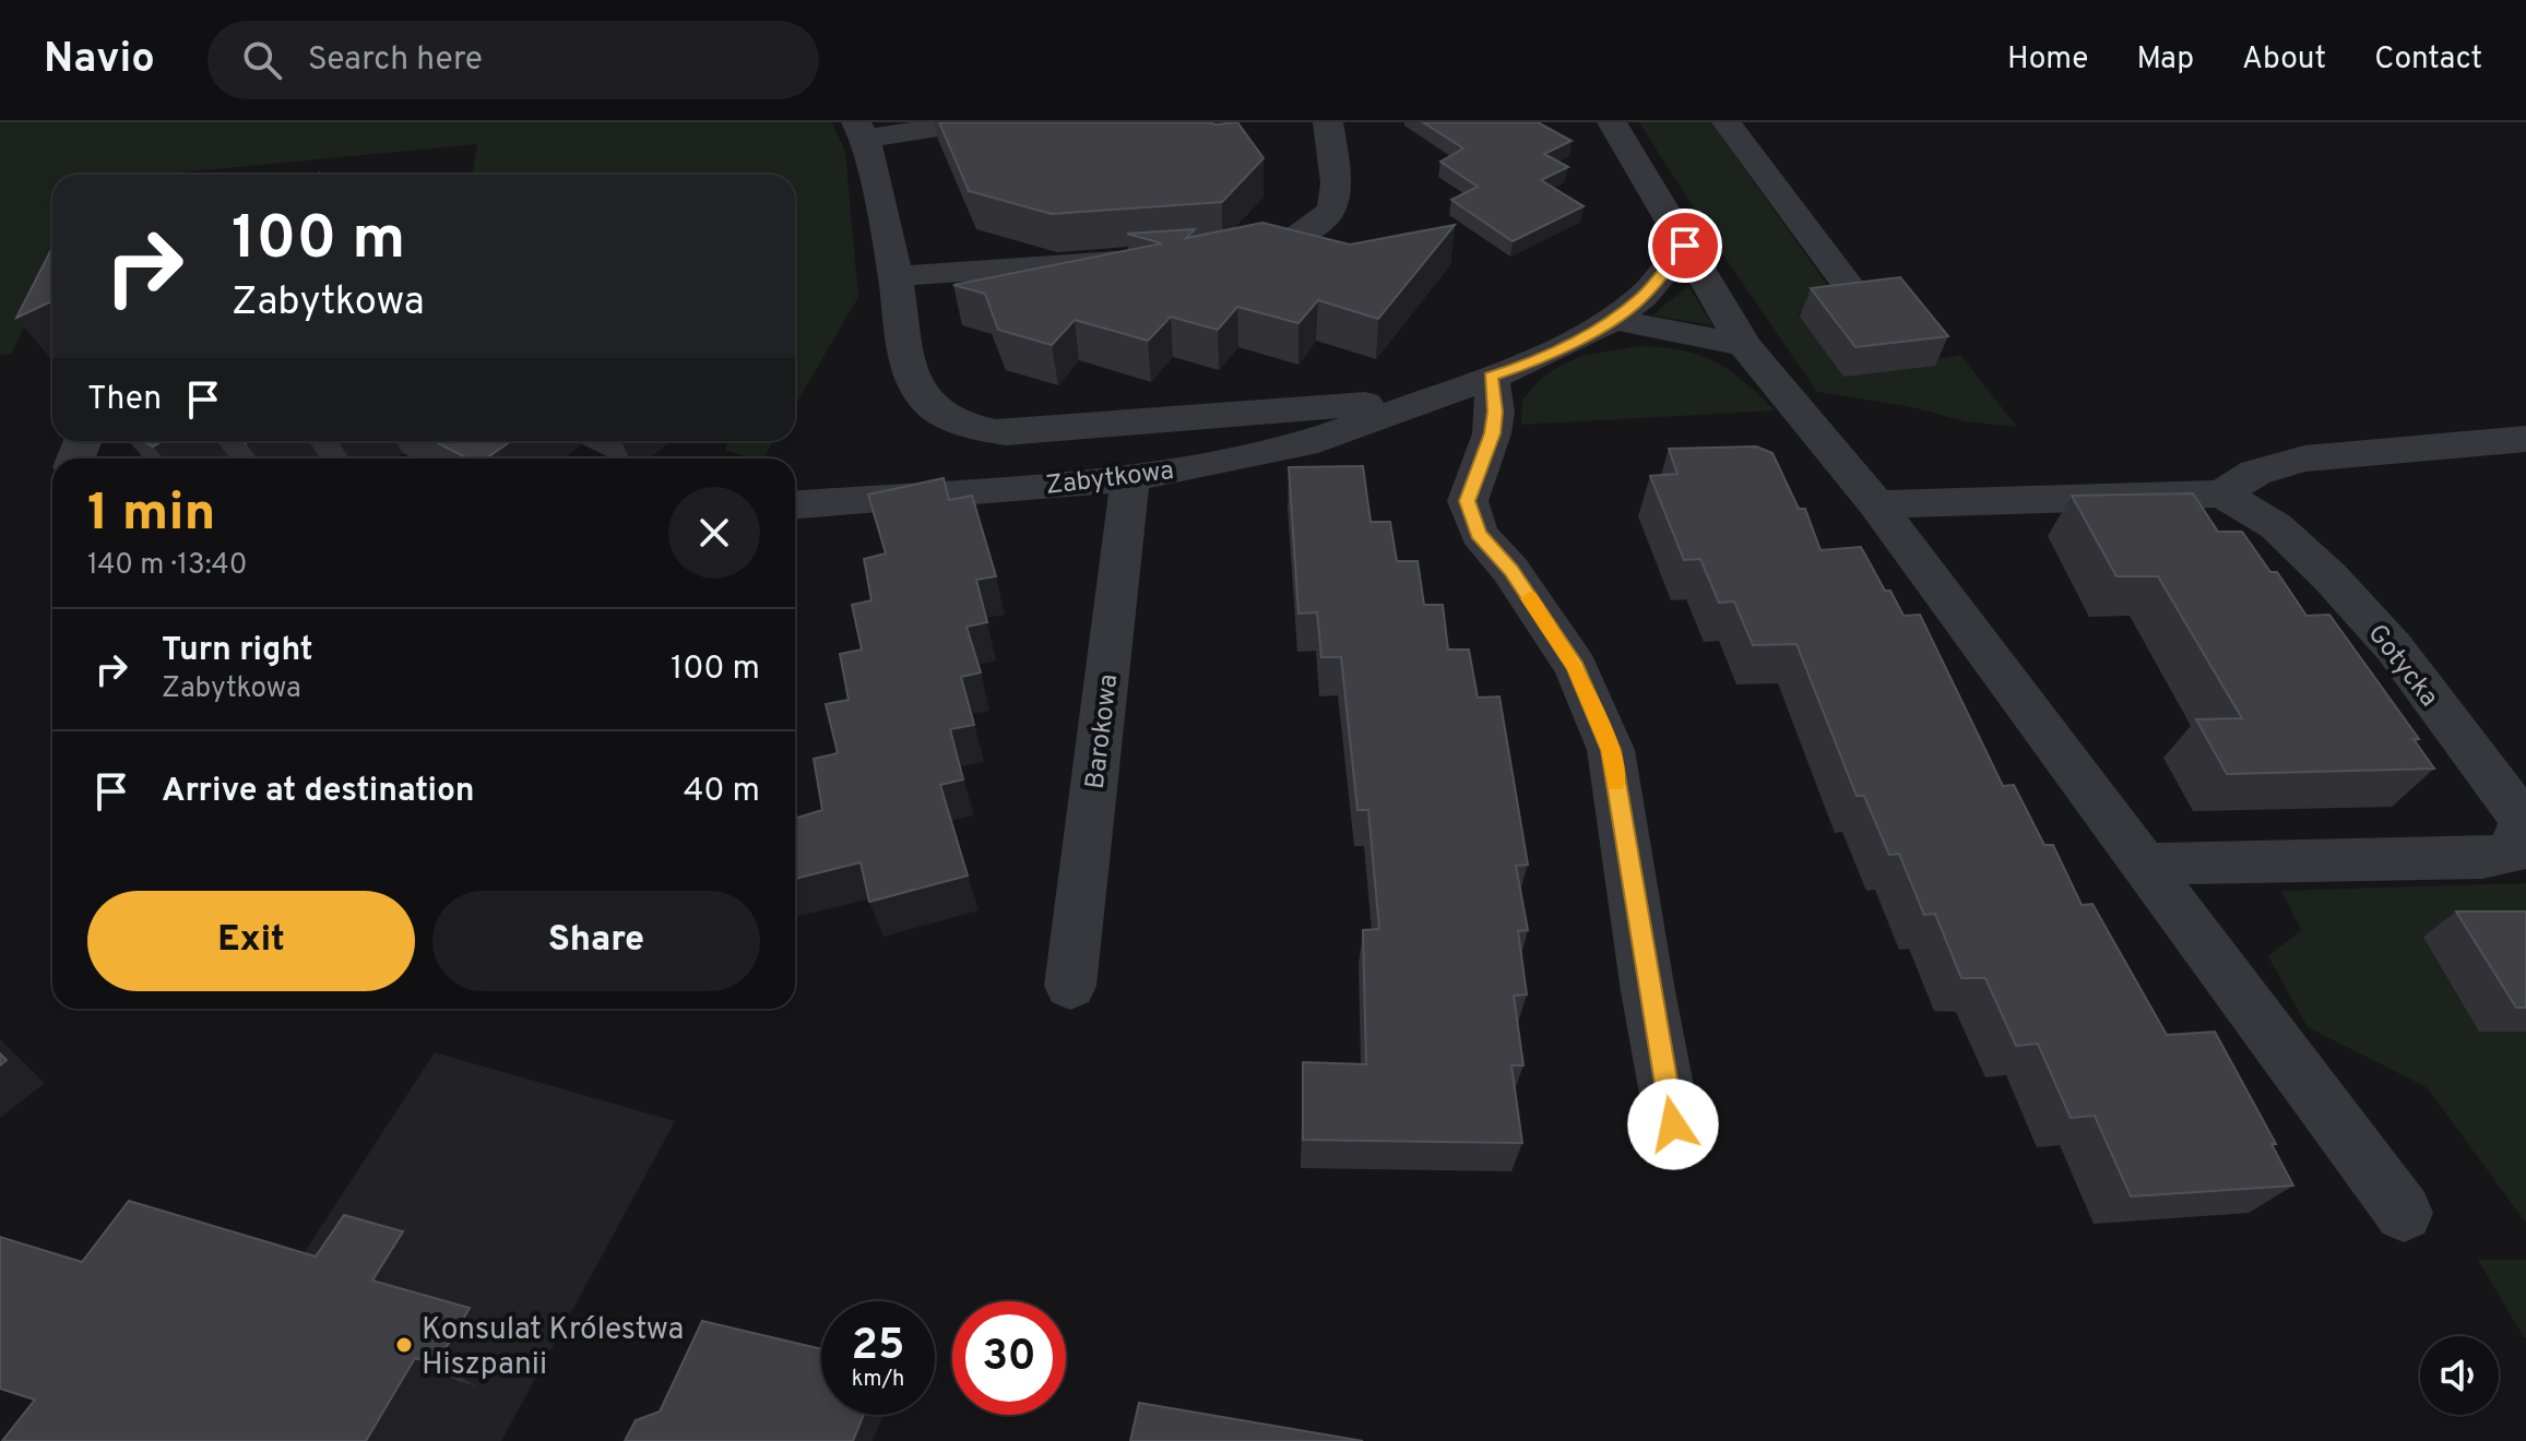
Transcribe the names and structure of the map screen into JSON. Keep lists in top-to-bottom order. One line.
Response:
{"streets":{"street":["Zabytkowa","Gotycka","Barokowa"]},"crossings":[["Zabytkowa","Barokowa"]],"places":["Konsulat Królestwa Hiszpanii"],"page":{"header":"Navio","search":"Search here","nav":["Home","Map","About","Contact"],"turn":["100 m","Zabytkowa"],"then":"Then","heading":["1 min","140 m · 13:40"],"list":[{"name":"Turn right","note":"Zabytkowa","value":"100 m"},{"name":"Arrive at destination","value":"40 m"}],"buttons":["Exit","Share"],"speed":"25 km/h","limit":"30"}}
